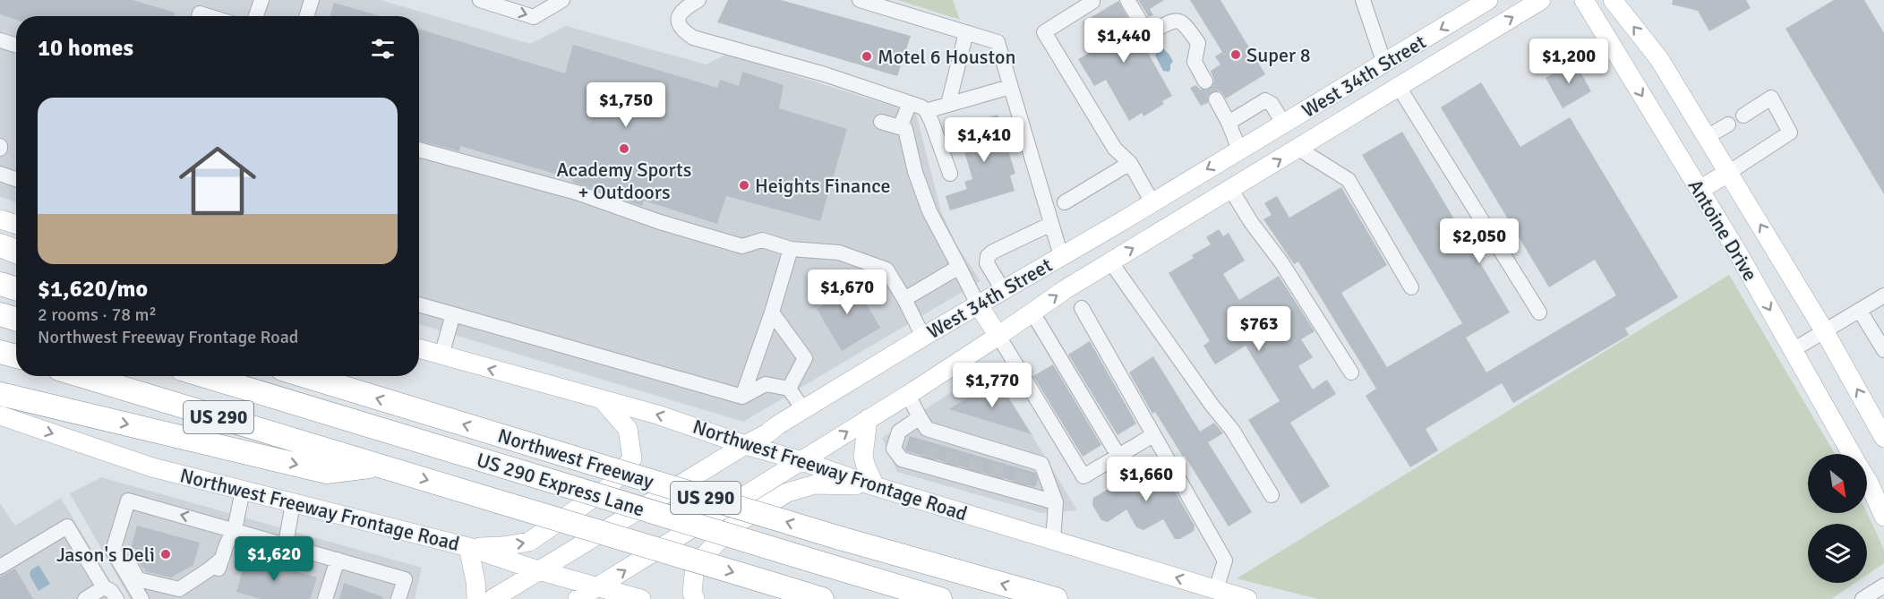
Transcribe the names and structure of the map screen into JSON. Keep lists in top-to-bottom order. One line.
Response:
{"streets":{"highway":["US 290","Northwest Freeway","US 290 Express Lane"],"main road":["West 34th Street","Antoine Drive","Northwest Freeway Frontage Road"]},"crossings":[["West 34th Street","Northwest Freeway Frontage Road"]],"places":["Super 8","Motel 6 Houston","Academy Sports + Outdoors","Heights Finance","Jason's Deli"],"north":"bottom right","page":{"heading":"10 homes","price":["$1,440","$1,200","$1,750","$1,410","$2,050","$1,670","$763","$1,770","$1,660","$1,620"],"list":[{"name":"$1,620/mo","note":"2 rooms · 78 m² · Northwest Freeway Frontage Road"}]}}
